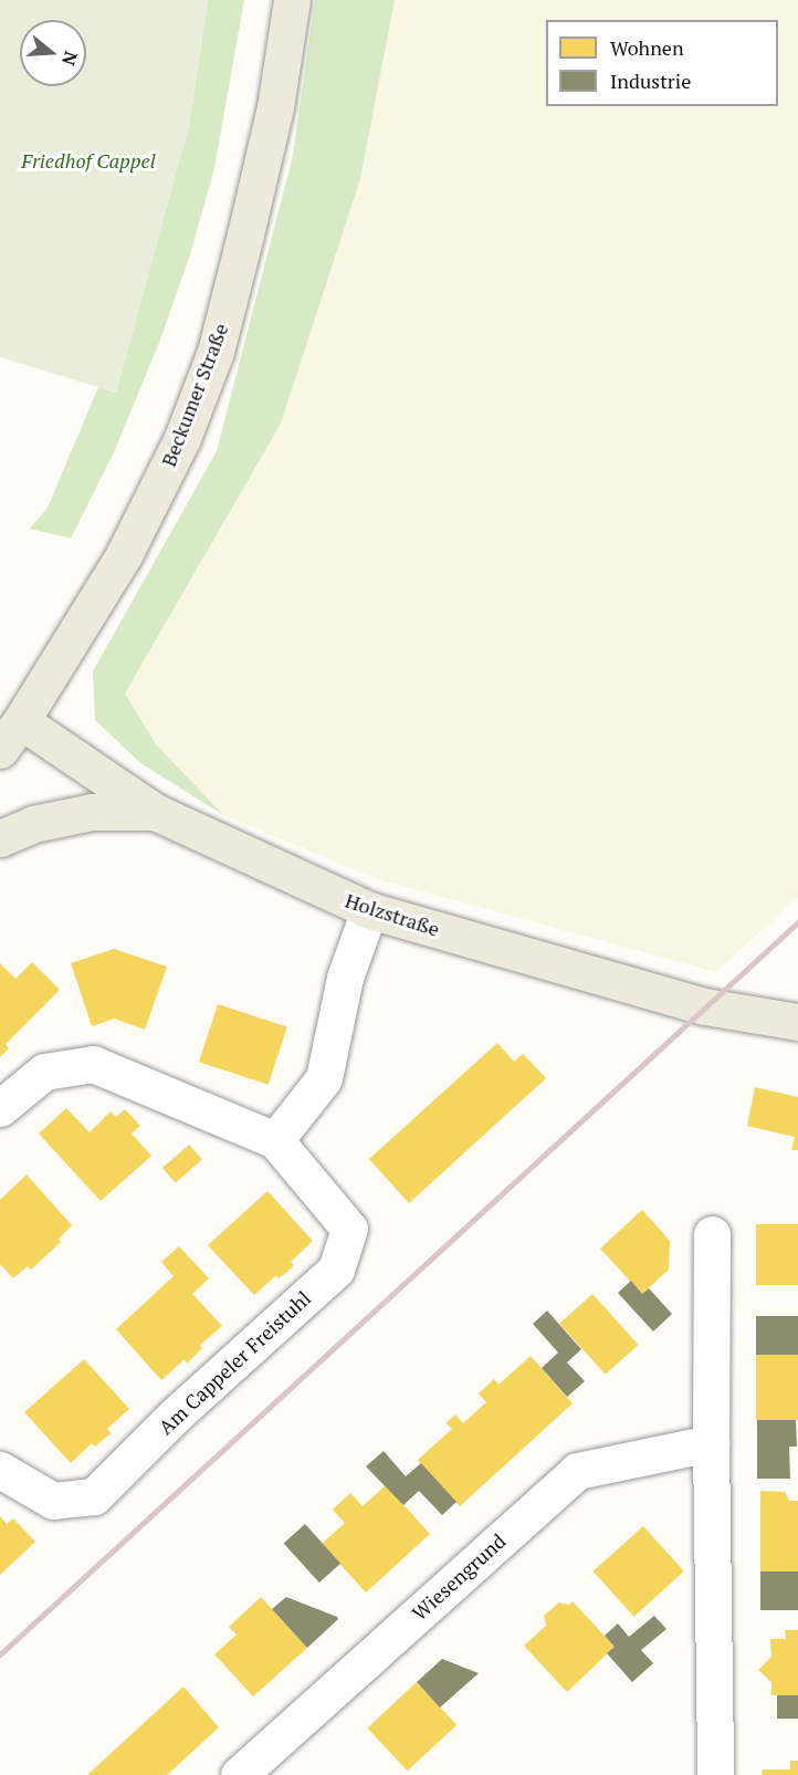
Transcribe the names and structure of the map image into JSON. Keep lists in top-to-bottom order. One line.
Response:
{"streets":{"main road":["Beckumer Straße","Holzstraße"],"street":["Am Cappeler Freistuhl","Wiesengrund"]},"crossings":[["Beckumer Straße","Holzstraße"]],"parks":["Friedhof Cappel"],"legend":["Wohnen","Industrie"],"north":"right"}
